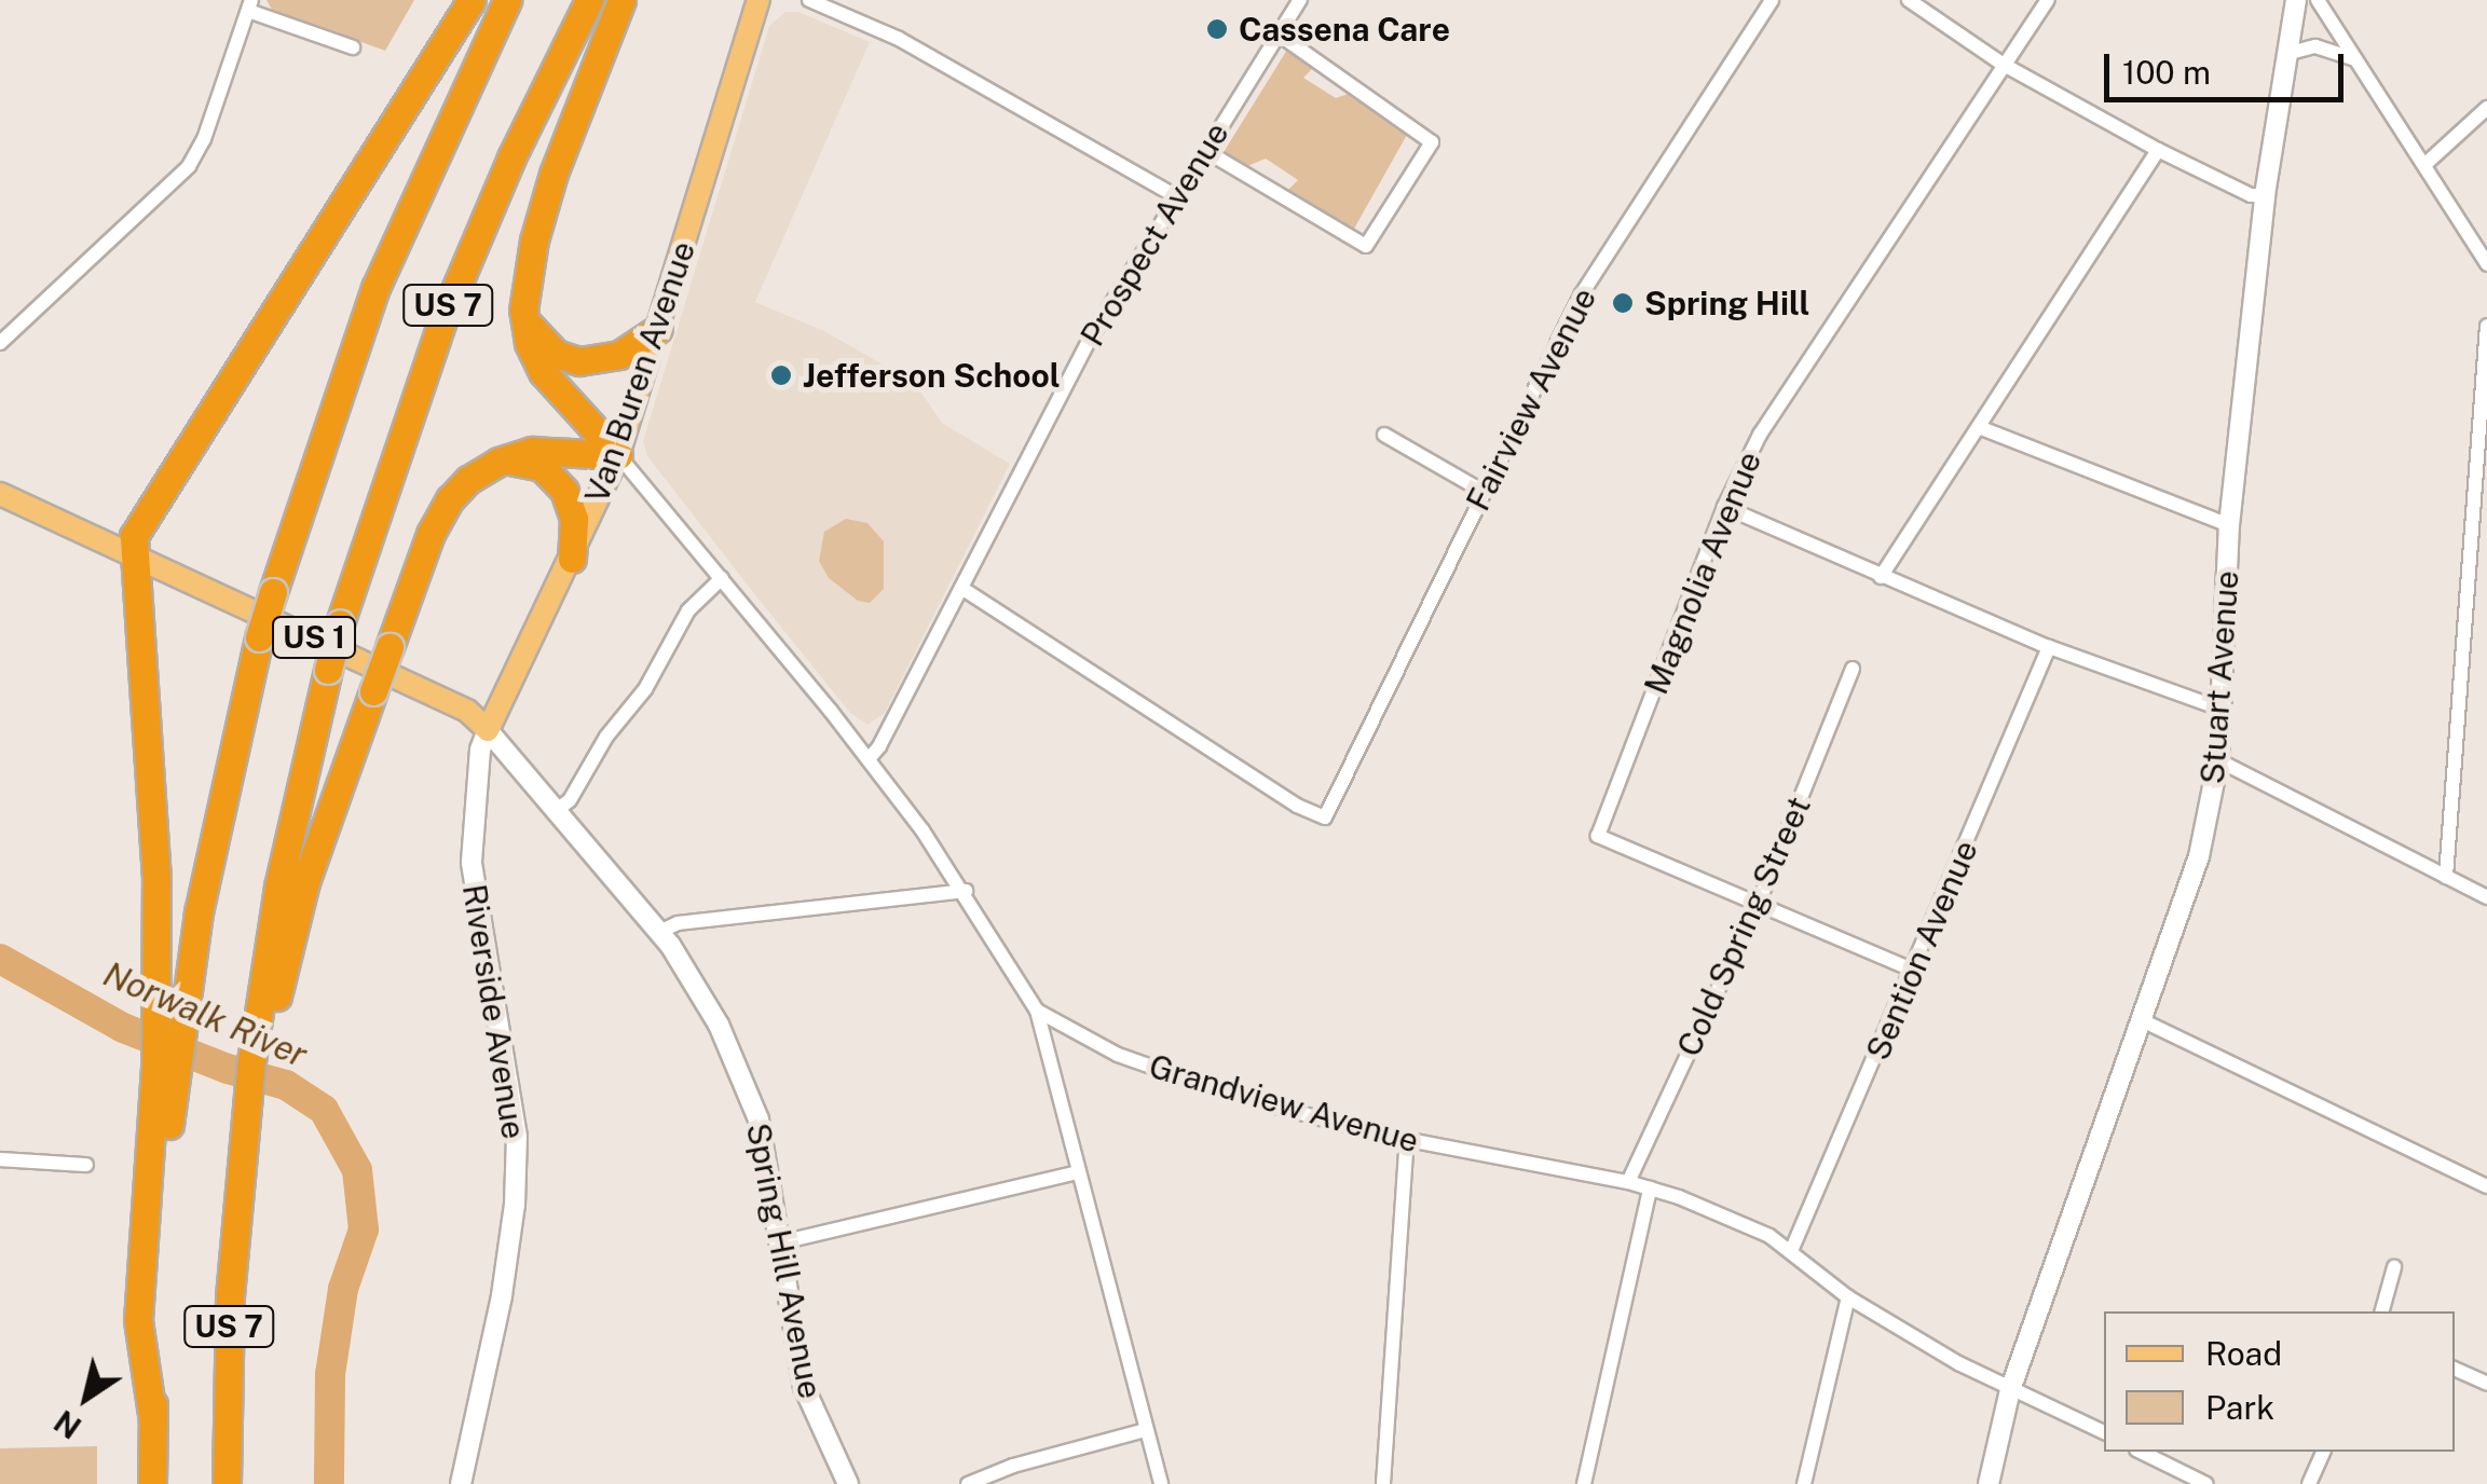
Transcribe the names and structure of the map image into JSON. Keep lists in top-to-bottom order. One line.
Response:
{"streets":{"highway":["US 7"],"main road":["Van Buren Avenue","US 1"],"street":["Prospect Avenue","Fairview Avenue","Magnolia Avenue","Stuart Avenue","Cold Spring Street","Sention Avenue","Riverside Avenue","Grandview Avenue","Spring Hill Avenue"]},"crossings":[["Prospect Avenue","Fairview Avenue"],["Van Buren Avenue","US 1"],["Van Buren Avenue","Riverside Avenue"],["Van Buren Avenue","Spring Hill Avenue"],["Magnolia Avenue","Cold Spring Street"],["US 1","Riverside Avenue"],["US 1","Spring Hill Avenue"],["Stuart Avenue","Grandview Avenue"],["Cold Spring Street","Grandview Avenue"],["Sention Avenue","Grandview Avenue"],["Riverside Avenue","Spring Hill Avenue"]],"water":["Norwalk River"],"places":["Cassena Care","Spring Hill","Jefferson School"],"legend":["Road","Park"],"scale_bar":"100 m","north":"bottom left"}
